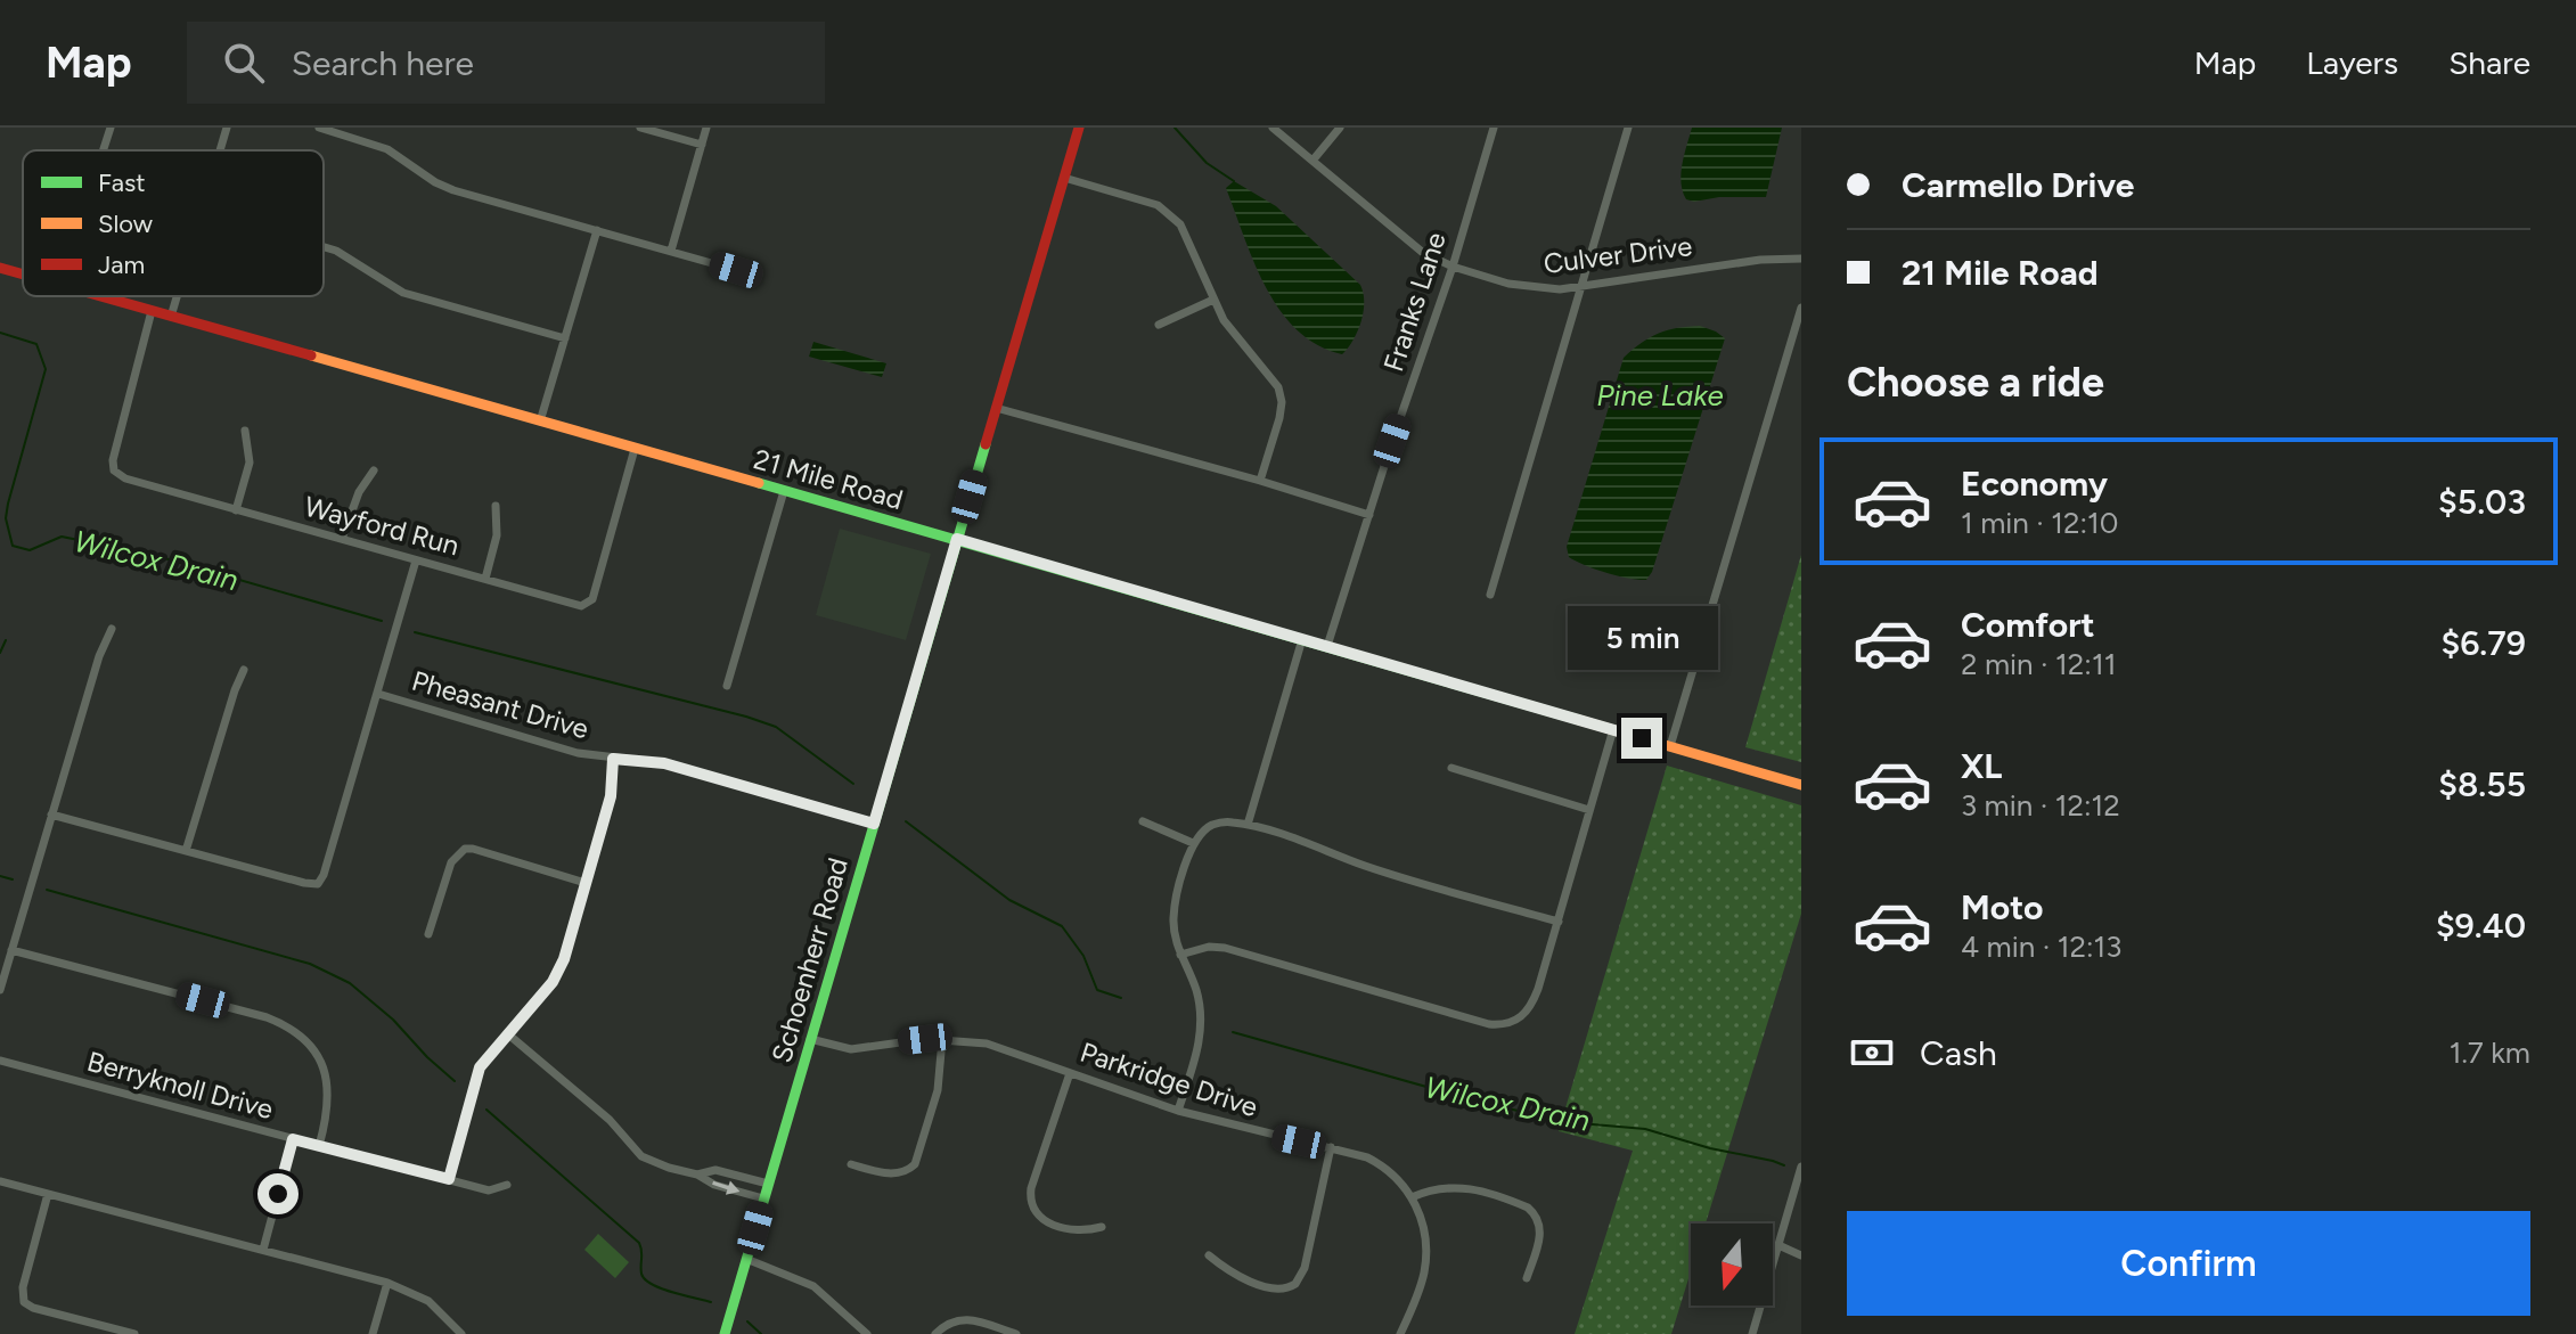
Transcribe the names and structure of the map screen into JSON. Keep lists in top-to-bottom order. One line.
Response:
{"streets":{"street":["Culver Drive","Franks Lane","21 Mile Road","Wayford Run","Pheasant Drive","Schoenherr Road","Parkridge Drive","Berryknoll Drive"]},"crossings":[["Culver Drive","Franks Lane"],["Franks Lane","21 Mile Road"],["21 Mile Road","Wayford Run"],["21 Mile Road","Schoenherr Road"],["Pheasant Drive","Schoenherr Road"],["Schoenherr Road","Parkridge Drive"]],"water":["Pine Lake","Wilcox Drain"],"legend":["Fast","Slow","Jam"],"north":"bottom","page":{"header":"Map","search":"Search here","nav":["Map","Layers","Share"],"banner":["Carmello Drive","21 Mile Road"],"heading":"Choose a ride","list":[{"name":"Economy","note":"1 min · 12:10","value":"$5.03"},{"name":"Comfort","note":"2 min · 12:11","value":"$6.79"},{"name":"XL","note":"3 min · 12:12","value":"$8.55"},{"name":"Moto","note":"4 min · 12:13","value":"$9.40"}],"bubble":"5 min","pay":["Cash","1.7 km"],"buttons":"Confirm"}}
